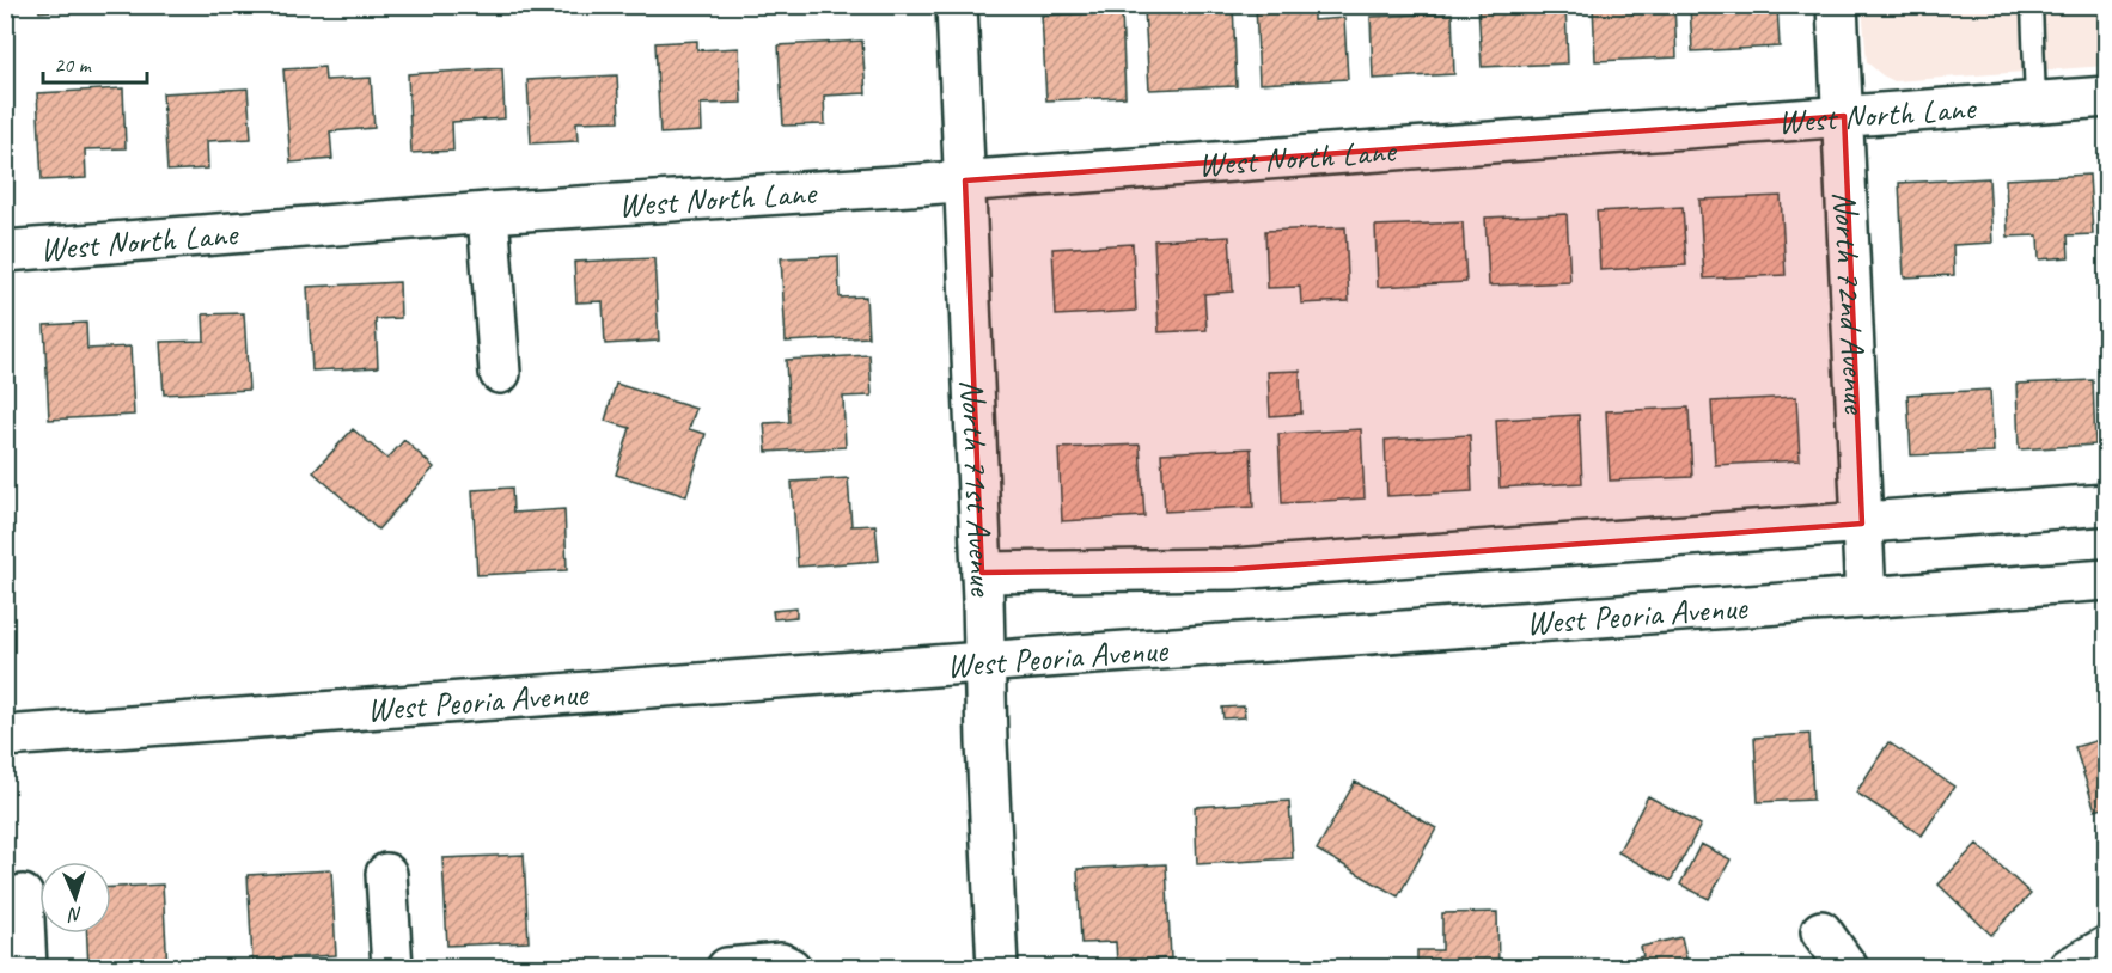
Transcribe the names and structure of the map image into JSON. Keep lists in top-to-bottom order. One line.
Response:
{"streets":{"street":["West North Lane","North 72nd Avenue","North 71st Avenue","West Peoria Avenue"]},"crossings":[["West North Lane","North 72nd Avenue"],["West North Lane","North 71st Avenue"],["North 72nd Avenue","West Peoria Avenue"],["North 71st Avenue","West Peoria Avenue"]],"scale_bar":"20 m","north":"bottom"}
